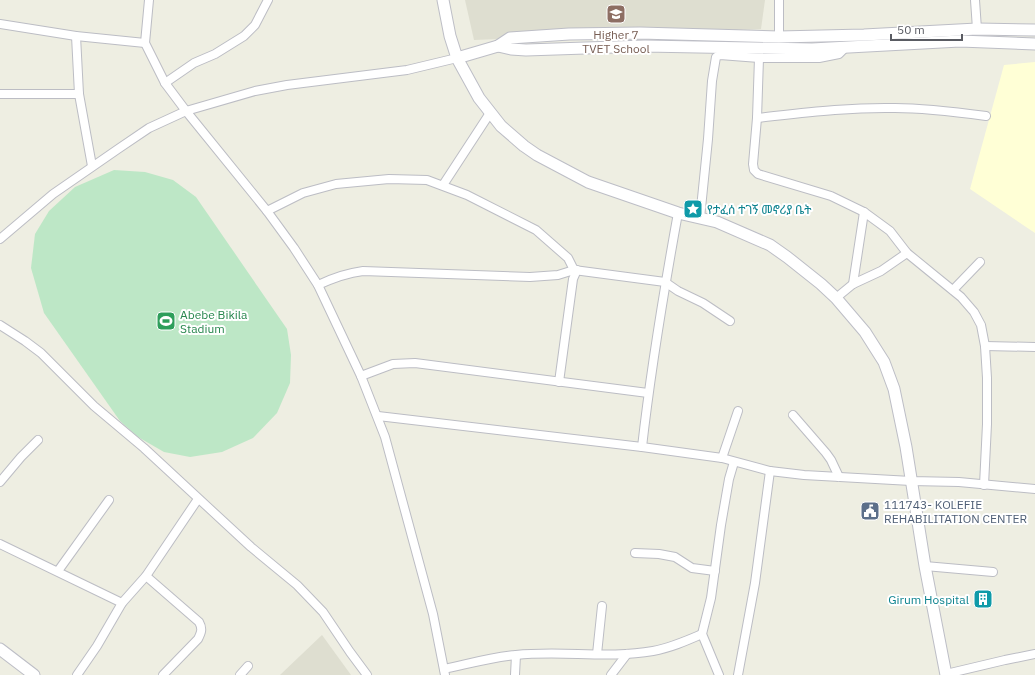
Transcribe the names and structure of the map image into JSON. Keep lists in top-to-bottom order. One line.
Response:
{"places":{"school or university":["Higher 7 TVET School"],"place":["የታፈሰ ተገኝ መኖሪያ ቤት"],"sports":["Abebe Bikila Stadium"],"public building":["111743- KOLEFIE REHABILITATION CENTER"],"building":["Girum Hospital"]},"scale_bar":"50 m"}
